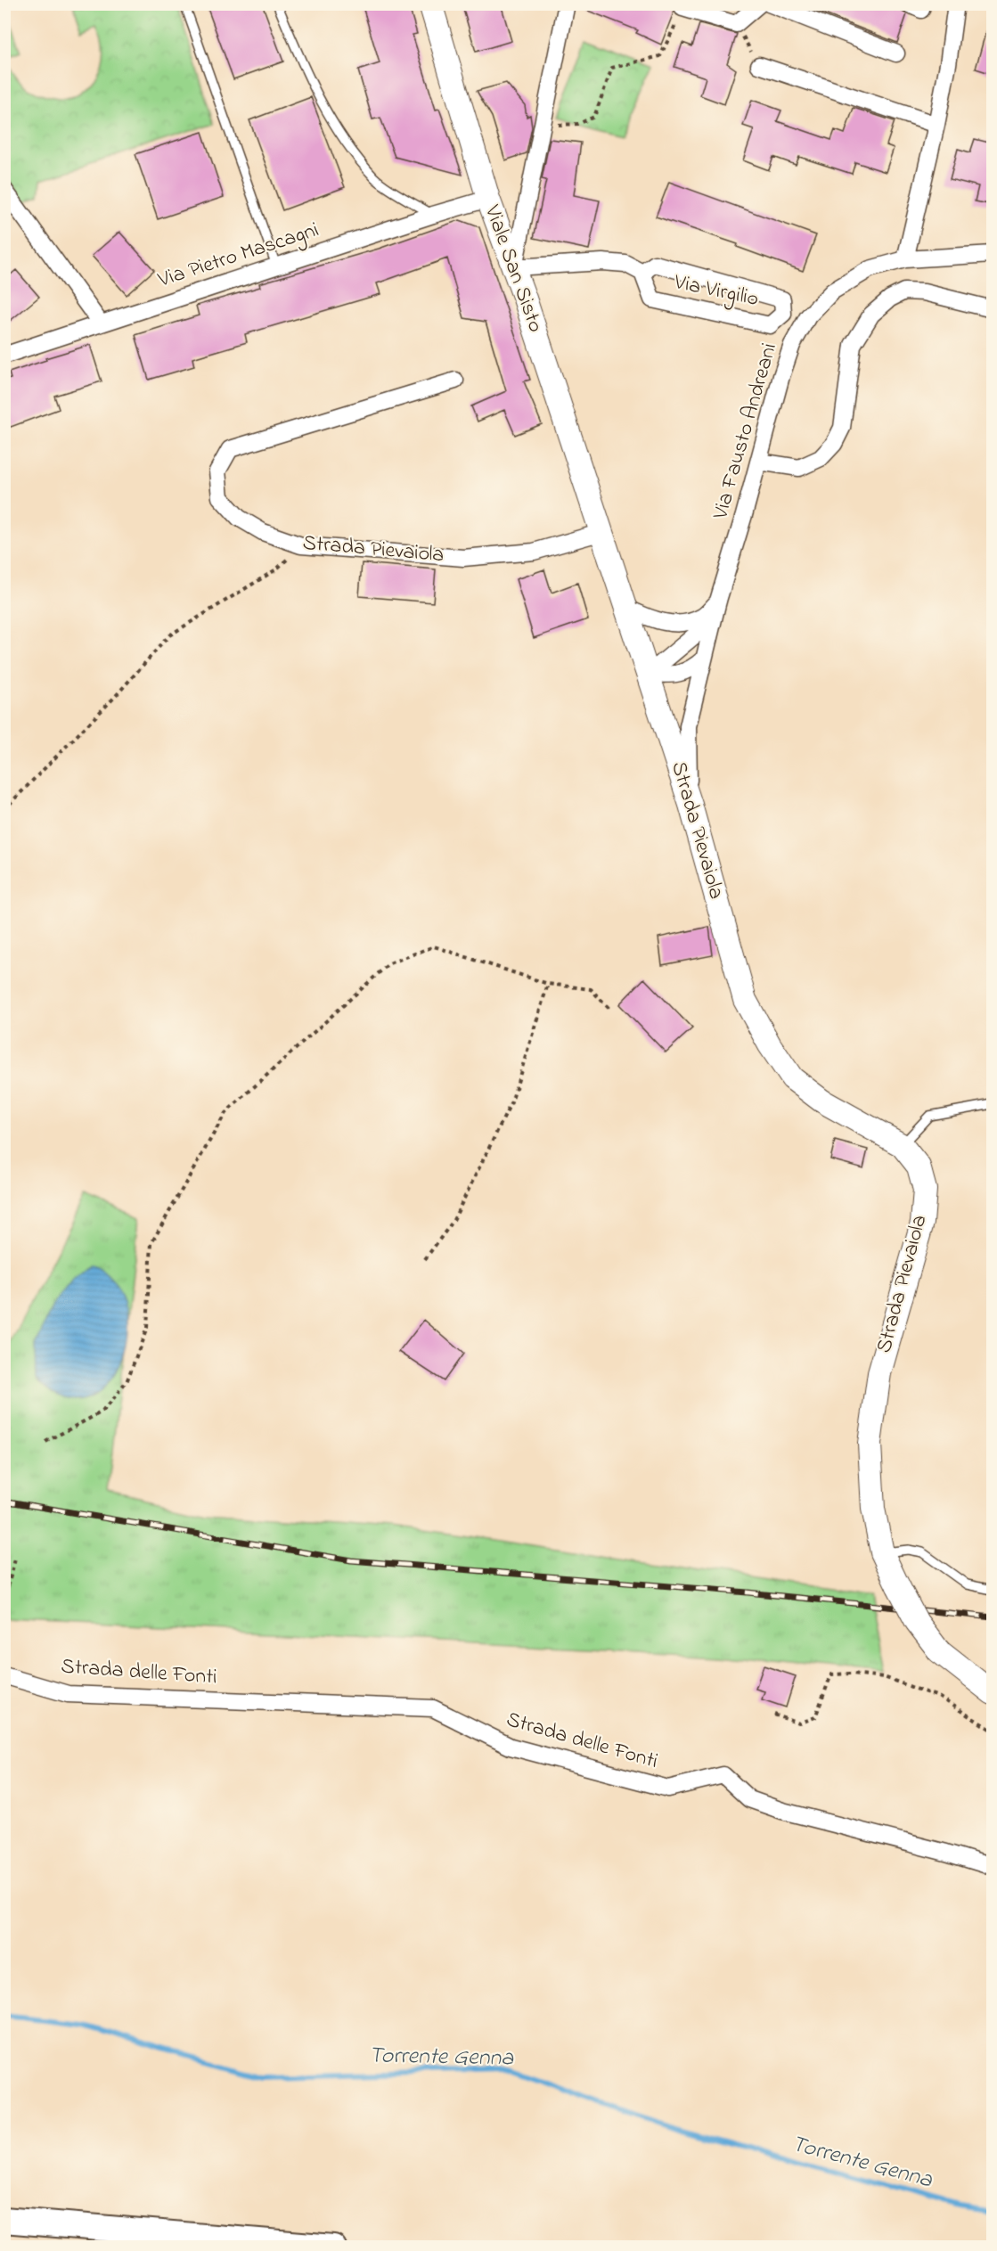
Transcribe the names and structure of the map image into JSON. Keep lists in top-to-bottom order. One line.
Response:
{"streets":{"street":["Via Pietro Mascagni","Viale San Sisto","Via Virgilio","Via Fausto Andreani","Strada Pievaiola","Strada delle Fonti"]},"crossings":[["Via Pietro Mascagni","Viale San Sisto"],["Viale San Sisto","Strada Pievaiola"],["Via Fausto Andreani","Strada Pievaiola"]],"water":["Torrente Genna"]}
